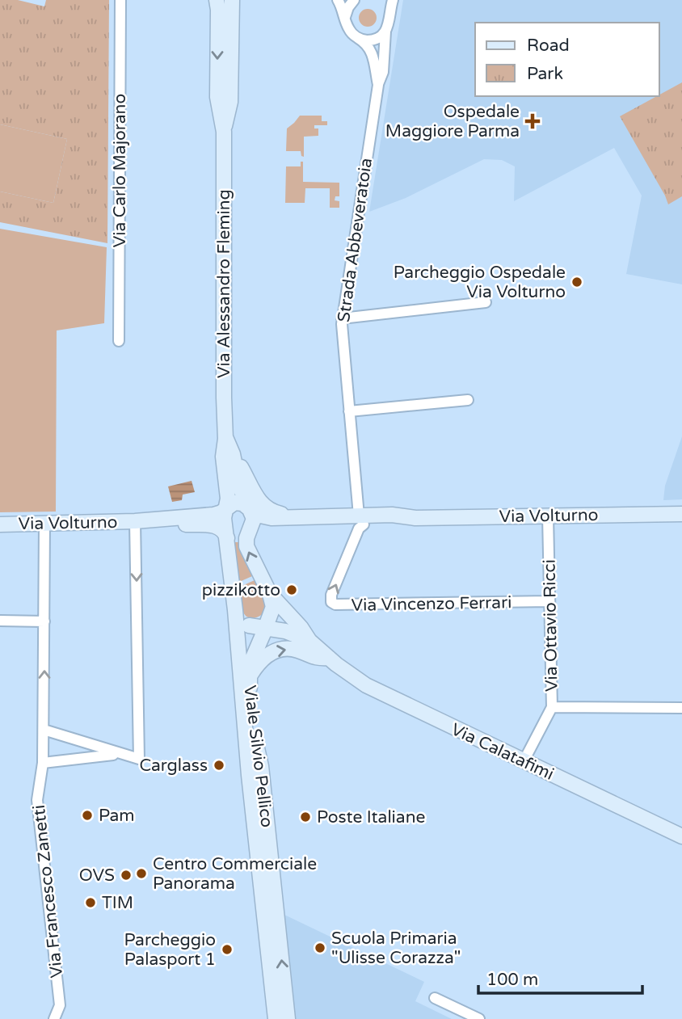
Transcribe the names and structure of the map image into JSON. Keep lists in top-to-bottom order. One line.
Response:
{"streets":{"main road":["Via Alessandro Fleming","Via Volturno","Via Calatafimi","Viale Silvio Pellico"],"street":["Via Carlo Majorano","Strada Abbeveratoia","Via Vincenzo Ferrari","Via Ottavio Ricci","Via Francesco Zanetti"]},"crossings":[["Strada Abbeveratoia","Via Volturno"],["Strada Abbeveratoia","Via Vincenzo Ferrari"],["Via Alessandro Fleming","Via Volturno"],["Via Alessandro Fleming","Via Calatafimi"],["Via Alessandro Fleming","Viale Silvio Pellico"],["Via Volturno","Via Vincenzo Ferrari"],["Via Volturno","Via Ottavio Ricci"],["Via Volturno","Via Calatafimi"],["Via Volturno","Viale Silvio Pellico"],["Via Volturno","Via Francesco Zanetti"],["Via Vincenzo Ferrari","Via Ottavio Ricci"],["Via Ottavio Ricci","Via Calatafimi"],["Via Calatafimi","Viale Silvio Pellico"]],"places":{"health":["Ospedale Maggiore Parma"],"other":["Parcheggio Ospedale Via Volturno","pizzikotto","Carglass","Pam","Poste Italiane","Centro Commerciale Panorama","OVS","TIM","Scuola Primaria \"Ulisse Corazza\"","Parcheggio Palasport 1"]},"legend":["Road","Park"],"scale_bar":"100 m"}
